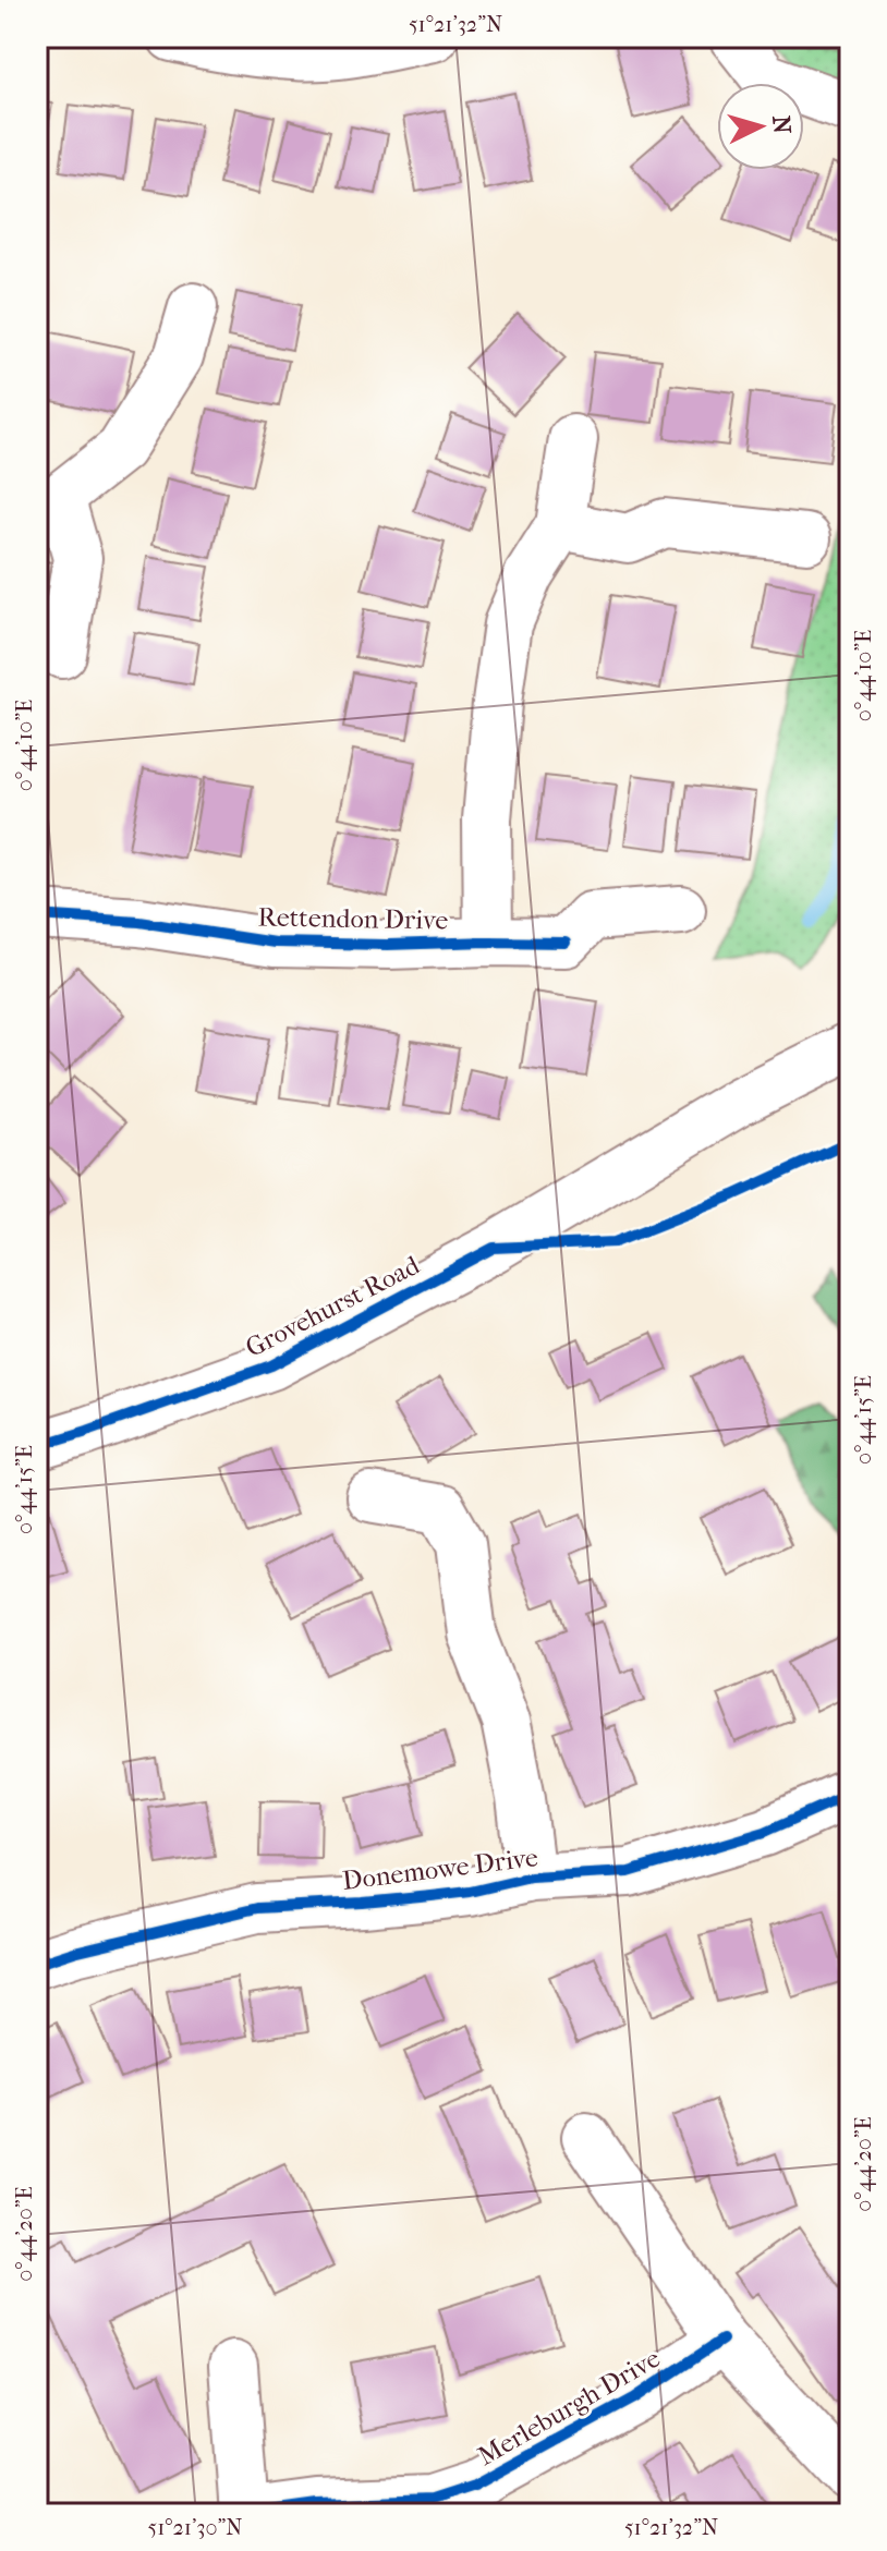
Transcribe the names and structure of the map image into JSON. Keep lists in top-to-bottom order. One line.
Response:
{"streets":{"street":["Rettendon Drive","Grovehurst Road","Donemowe Drive","Merleburgh Drive"]},"north":"right","coordinates":["51°21'32\"N","0°44'10\"E","0°44'15\"E","0°44'20\"E","51°21'30\"N"]}
